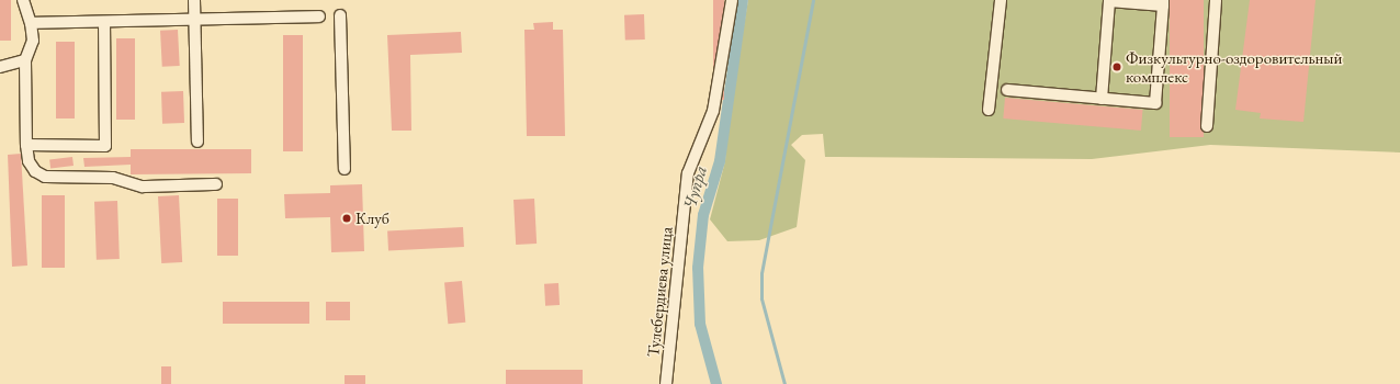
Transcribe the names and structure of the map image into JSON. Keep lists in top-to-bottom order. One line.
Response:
{"streets":{"street":["Тулебердиева улица"]},"water":["Чупра"],"places":["Физкультурно-оздоровительный комплекс","Клуб"]}
